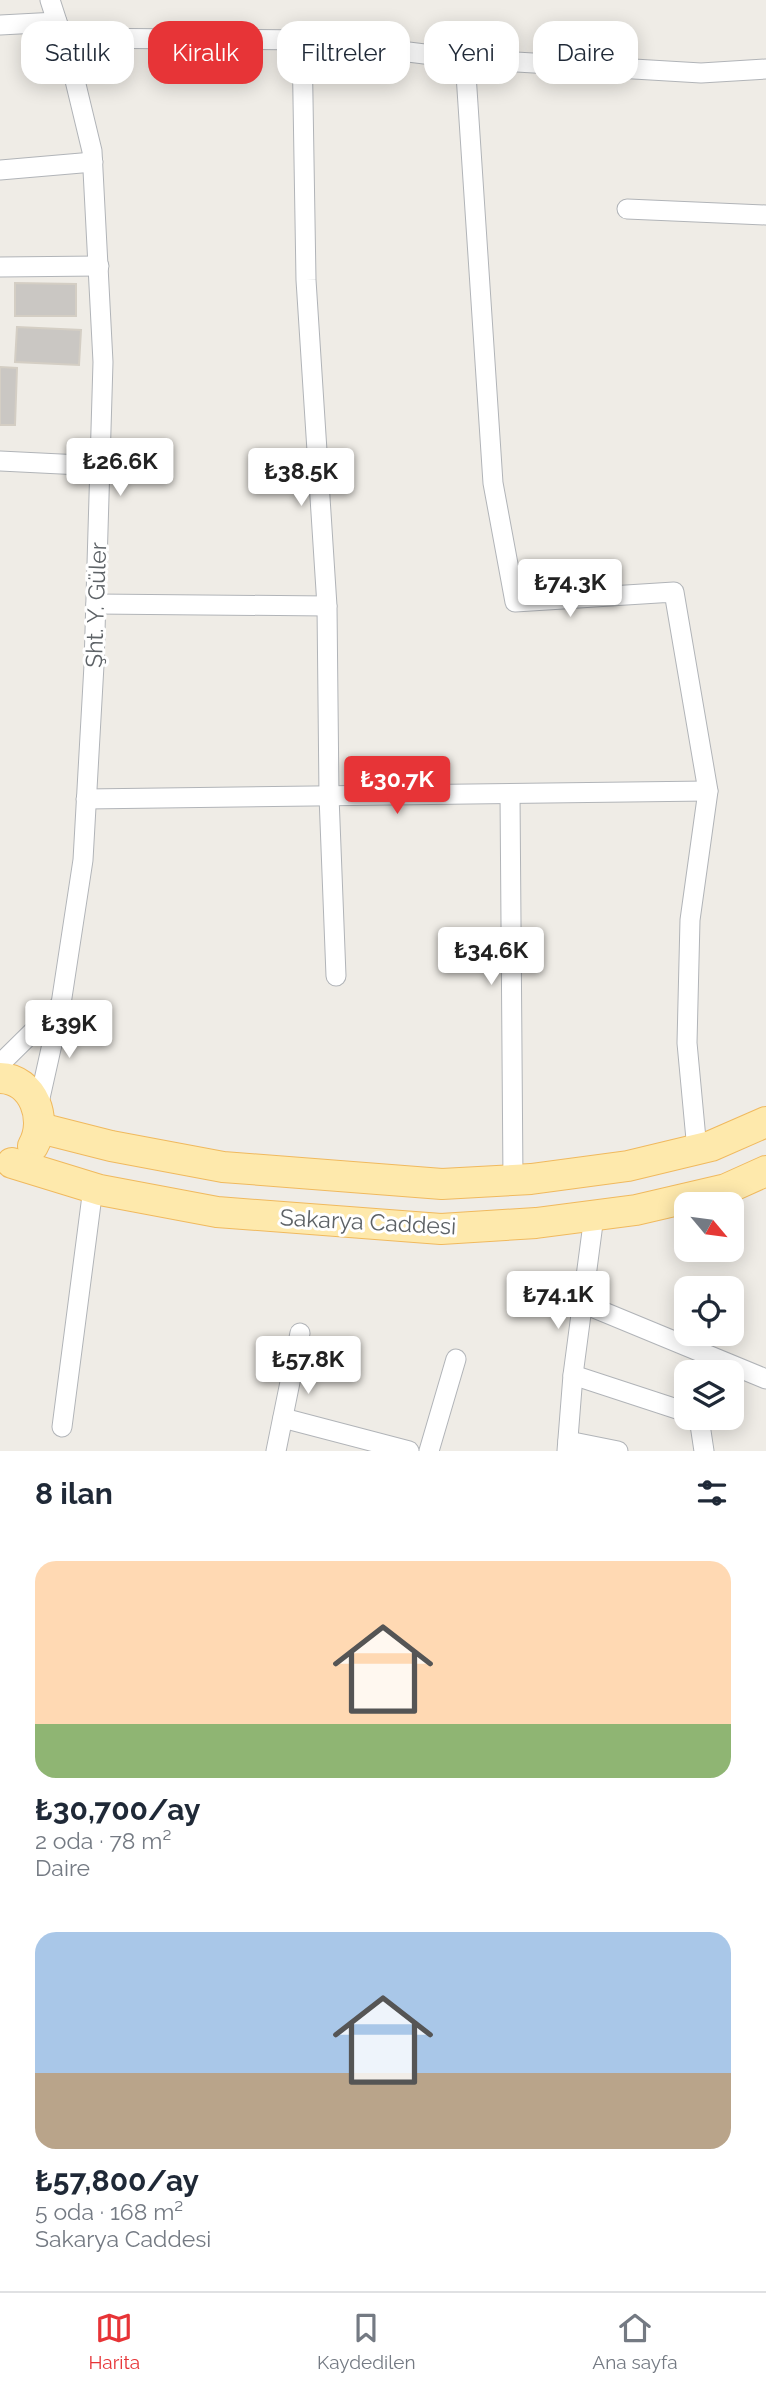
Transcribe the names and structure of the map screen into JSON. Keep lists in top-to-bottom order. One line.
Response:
{"streets":{"main road":["Sakarya Caddesi"],"street":["Şht. Y. Güler"]},"crossings":[["Şht. Y. Güler","Sakarya Caddesi"]],"north":"bottom right","page":{"chip":["Satılık","Kiralık","Filtreler","Yeni","Daire"],"price":["₺26.6K","₺38.5K","₺74.3K","₺30.7K","₺34.6K","₺39K","₺74.1K","₺57.8K"],"heading":"8 ilan","list":[{"name":"₺30,700/ay","note":"2 oda · 78 m² · Daire"},{"name":"₺57,800/ay","note":"5 oda · 168 m² · Sakarya Caddesi"}],"tabs":["Harita","Kaydedilen","Ana sayfa"]}}
